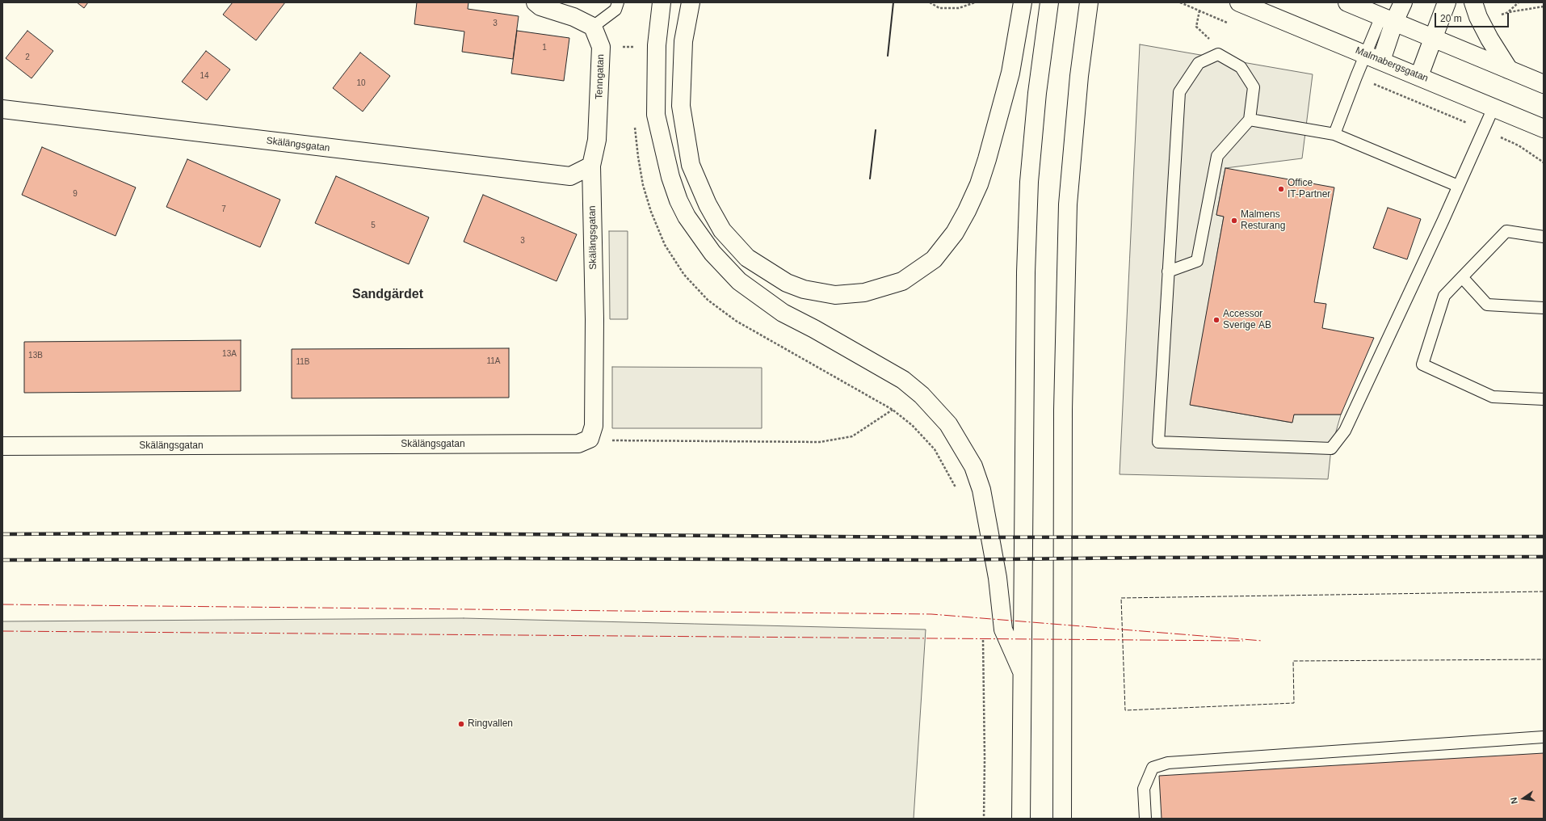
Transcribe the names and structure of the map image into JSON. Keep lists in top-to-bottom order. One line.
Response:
{"streets":{"main road":["Malmabergsgatan","Tenngatan","Skälängsgatan"]},"crossings":[["Tenngatan","Skälängsgatan"]],"districts":["Sandgärdet"],"places":["Office IT-Partner","Malmens Resturang","Accessor Sverige AB","Ringvallen"],"house_numbers":["3","1","2","14","10","9","7","5","3","13A","13B","11A","11B"],"scale_bar":"20 m","north":"left"}
